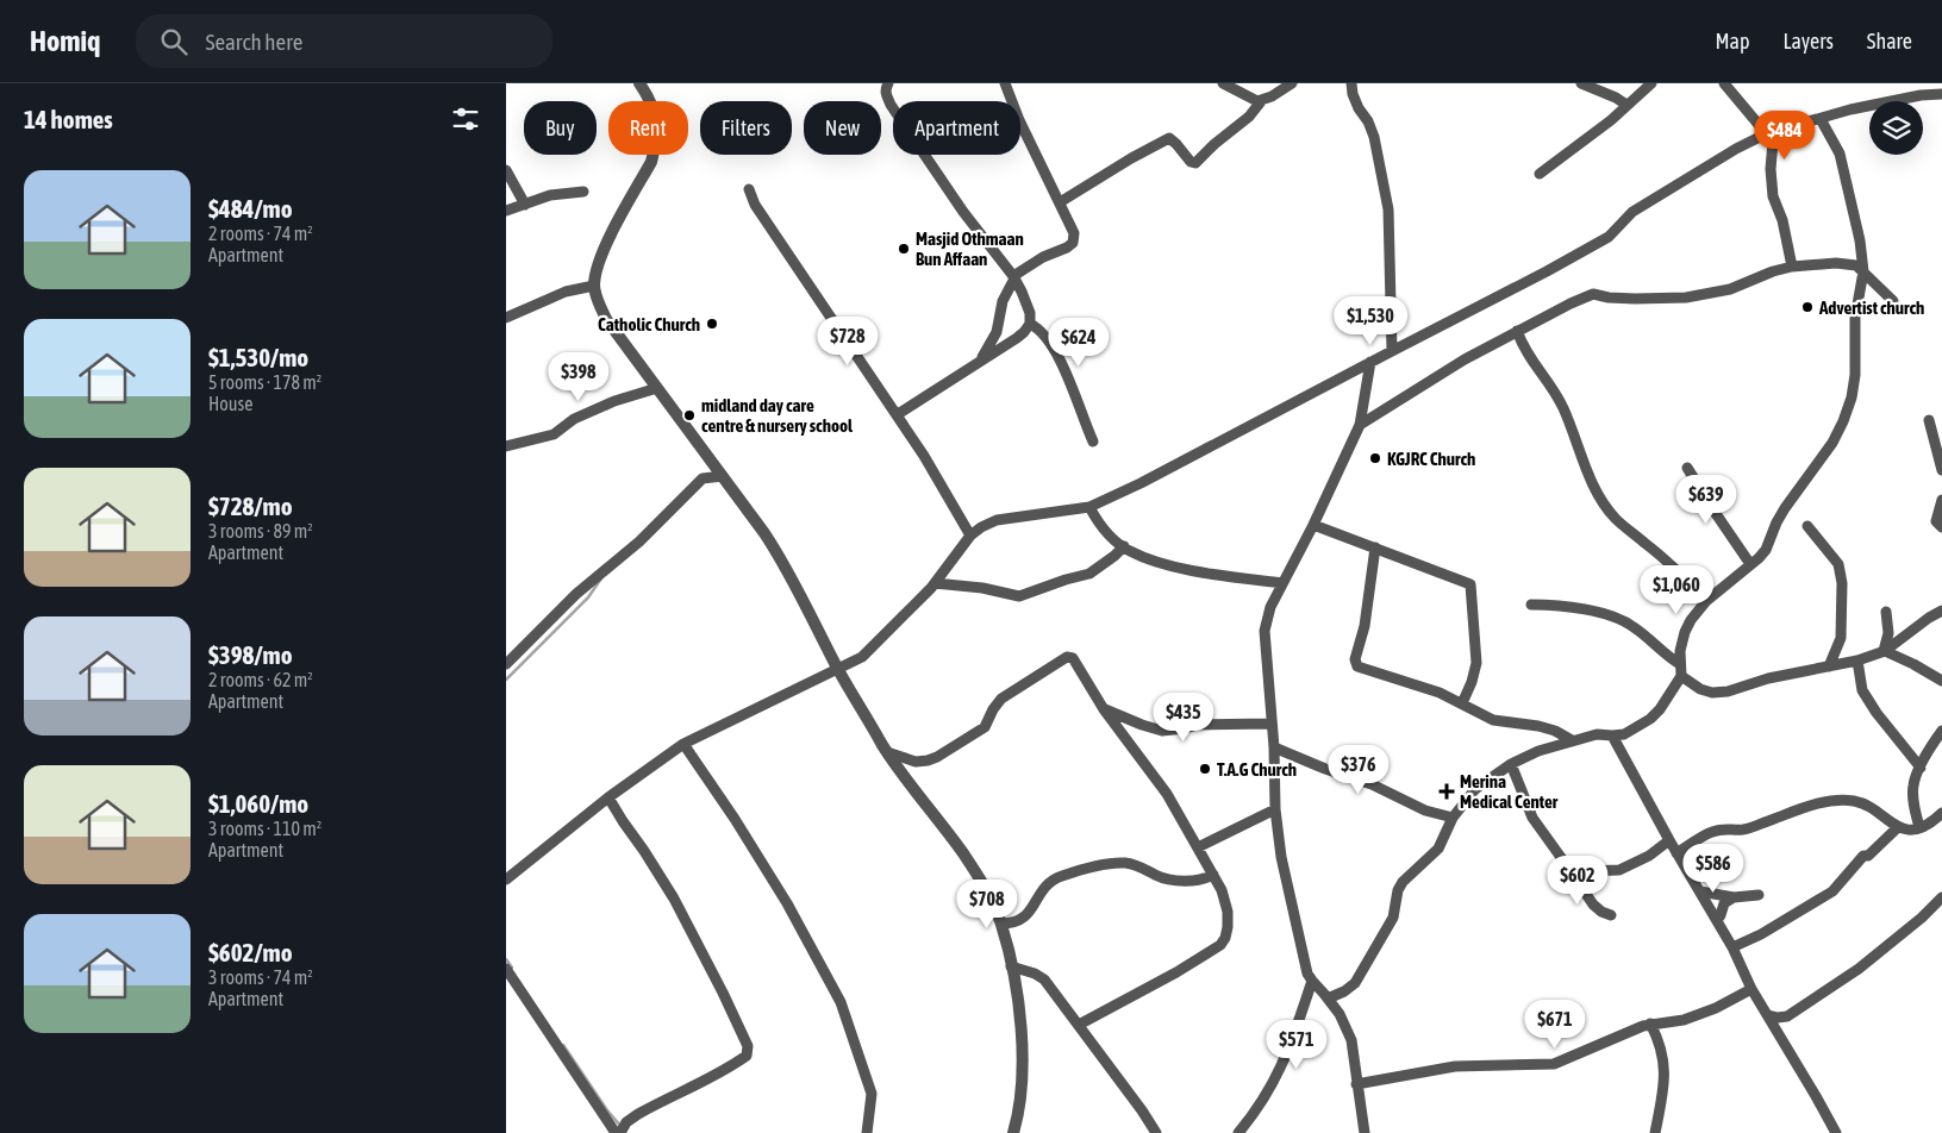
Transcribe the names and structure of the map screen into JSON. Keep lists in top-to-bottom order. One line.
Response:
{"places":{"other":["Masjid Othmaan Bun Affaan","Advertist church","Catholic Church","midland day care centre & nursery school","KGJRC Church","T.A.G Church"],"health":["Merina Medical Center"]},"page":{"header":"Homiq","search":"Search here","nav":["Map","Layers","Share"],"heading":"14 homes","chip":["Buy","Rent","Filters","New","Apartment"],"price":["$484","$1,530","$728","$624","$398","$639","$1,060","$435","$376","$586","$602","$708","$671","$571"],"list":[{"name":"$484/mo","note":"2 rooms · 74 m² · Apartment"},{"name":"$1,530/mo","note":"5 rooms · 178 m² · House"},{"name":"$728/mo","note":"3 rooms · 89 m² · Apartment"},{"name":"$398/mo","note":"2 rooms · 62 m² · Apartment"},{"name":"$1,060/mo","note":"3 rooms · 110 m² · Apartment"},{"name":"$602/mo","note":"3 rooms · 74 m² · Apartment"}]}}
